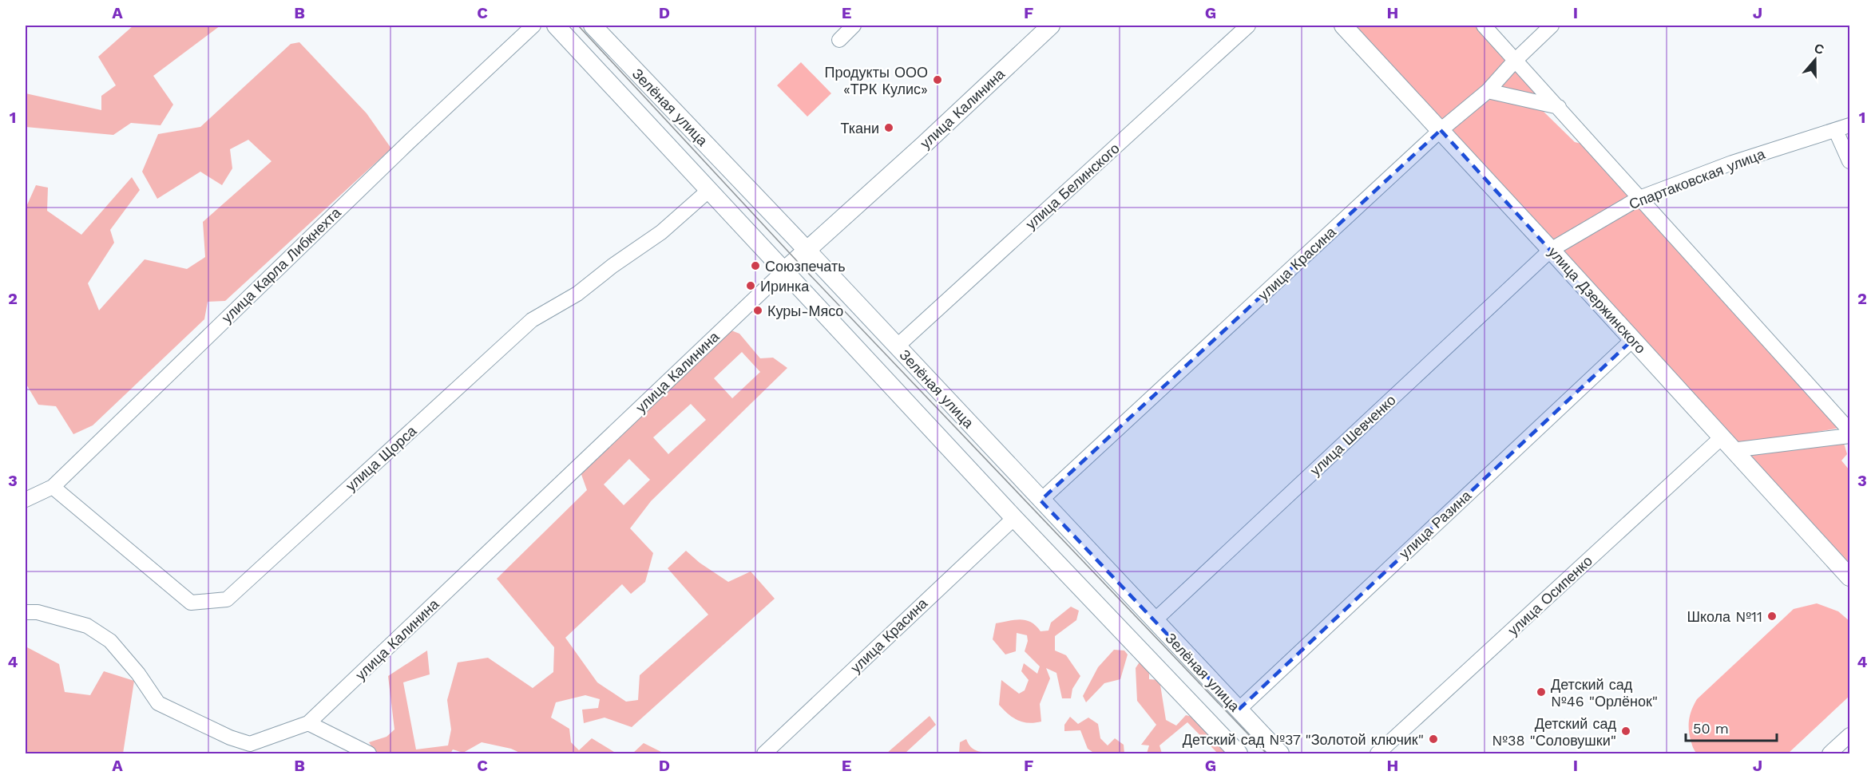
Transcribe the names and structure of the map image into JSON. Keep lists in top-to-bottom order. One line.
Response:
{"streets":{"street":["Зелёная улица","улица Калинина","Спартаковская улица","улица Белинского","улица Красина","улица Карла Либкнехта","улица Дзержинского","улица Шевченко","улица Щорса","улица Разина","улица Осипенко"]},"crossings":[["Зелёная улица","улица Калинина"],["Зелёная улица","улица Белинского"],["Зелёная улица","улица Красина"],["Зелёная улица","улица Шевченко"],["Зелёная улица","улица Щорса"],["Зелёная улица","улица Разина"],["Спартаковская улица","улица Дзержинского"],["Спартаковская улица","улица Шевченко"],["улица Красина","улица Дзержинского"],["улица Карла Либкнехта","улица Щорса"],["улица Дзержинского","улица Шевченко"],["улица Дзержинского","улица Разина"],["улица Дзержинского","улица Осипенко"]],"places":["Продукты ООО «ТРК Кулис»","Ткани","Союзпечать","Иринка","Куры-Мясо","Школа №11","Детский сад №46 \"Орлёнок\"","Детский сад №38 \"Соловушки\"","Детский сад №37 \"Золотой ключик\""],"scale_bar":"50 m","north":"top","grid":{"columns":["A","B","C","D","E","F","G","H","I","J"],"rows":["1","2","3","4"]}}
